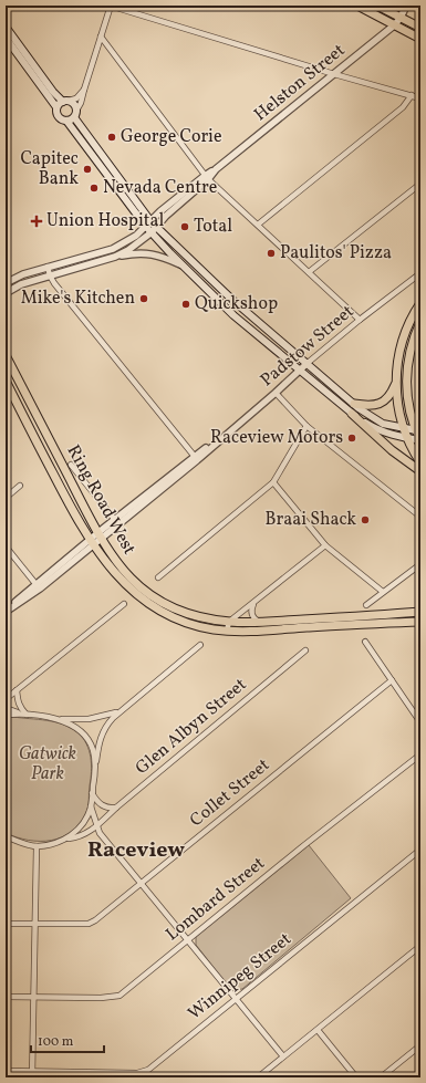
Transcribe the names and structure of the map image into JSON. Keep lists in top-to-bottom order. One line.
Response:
{"streets":{"main road":["Ring Road West"],"street":["Helston Street","Padstow Street","Glen Albyn Street","Collet Street","Lombard Street","Winnipeg Street"]},"crossings":[["Padstow Street","Ring Road West"]],"districts":["Raceview"],"parks":["Gatwick Park"],"places":{"other":["George Corie","Capitec Bank","Nevada Centre","Total","Paulitos' Pizza","Mike's Kitchen","Quickshop","Raceview Motors","Braai Shack"],"health":["Union Hospital"]},"scale_bar":"100 m"}
